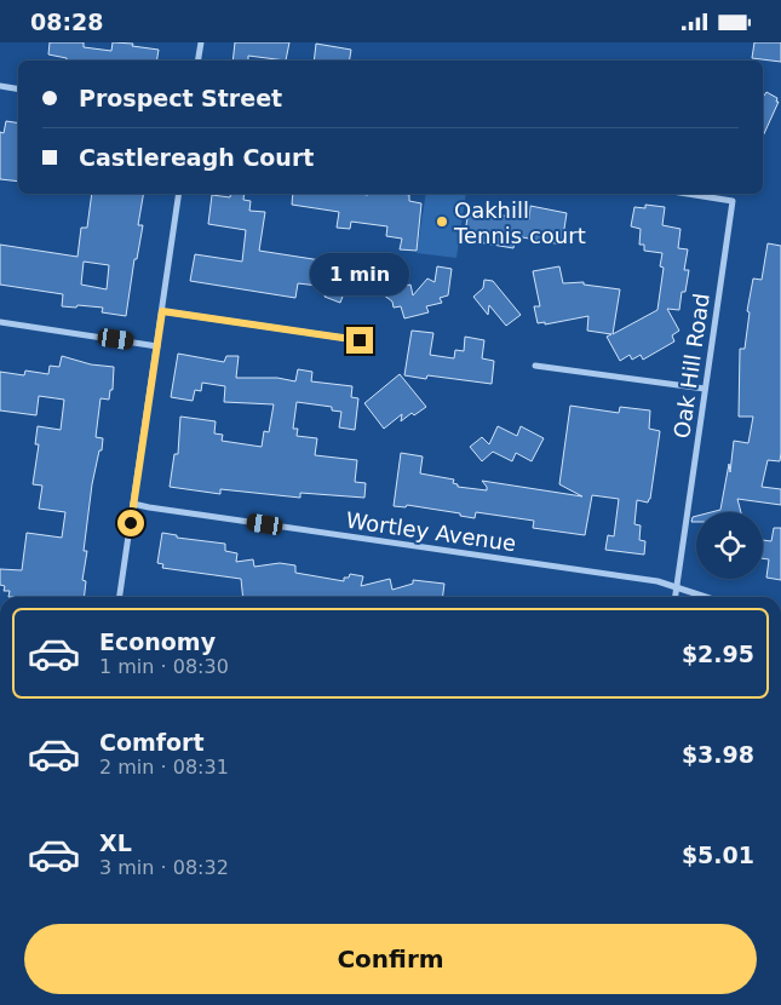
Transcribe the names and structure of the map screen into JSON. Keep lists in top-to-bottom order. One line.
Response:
{"streets":{"street":["Oak Hill Road","Wortley Avenue"]},"crossings":[["Oak Hill Road","Wortley Avenue"]],"places":["Oakhill Tennis court"],"page":{"status":"08:28","banner":["Prospect Street","Castlereagh Court"],"bubble":"1 min","list":[{"name":"Economy","note":"1 min · 08:30","value":"$2.95"},{"name":"Comfort","note":"2 min · 08:31","value":"$3.98"},{"name":"XL","note":"3 min · 08:32","value":"$5.01"}],"buttons":"Confirm"}}
